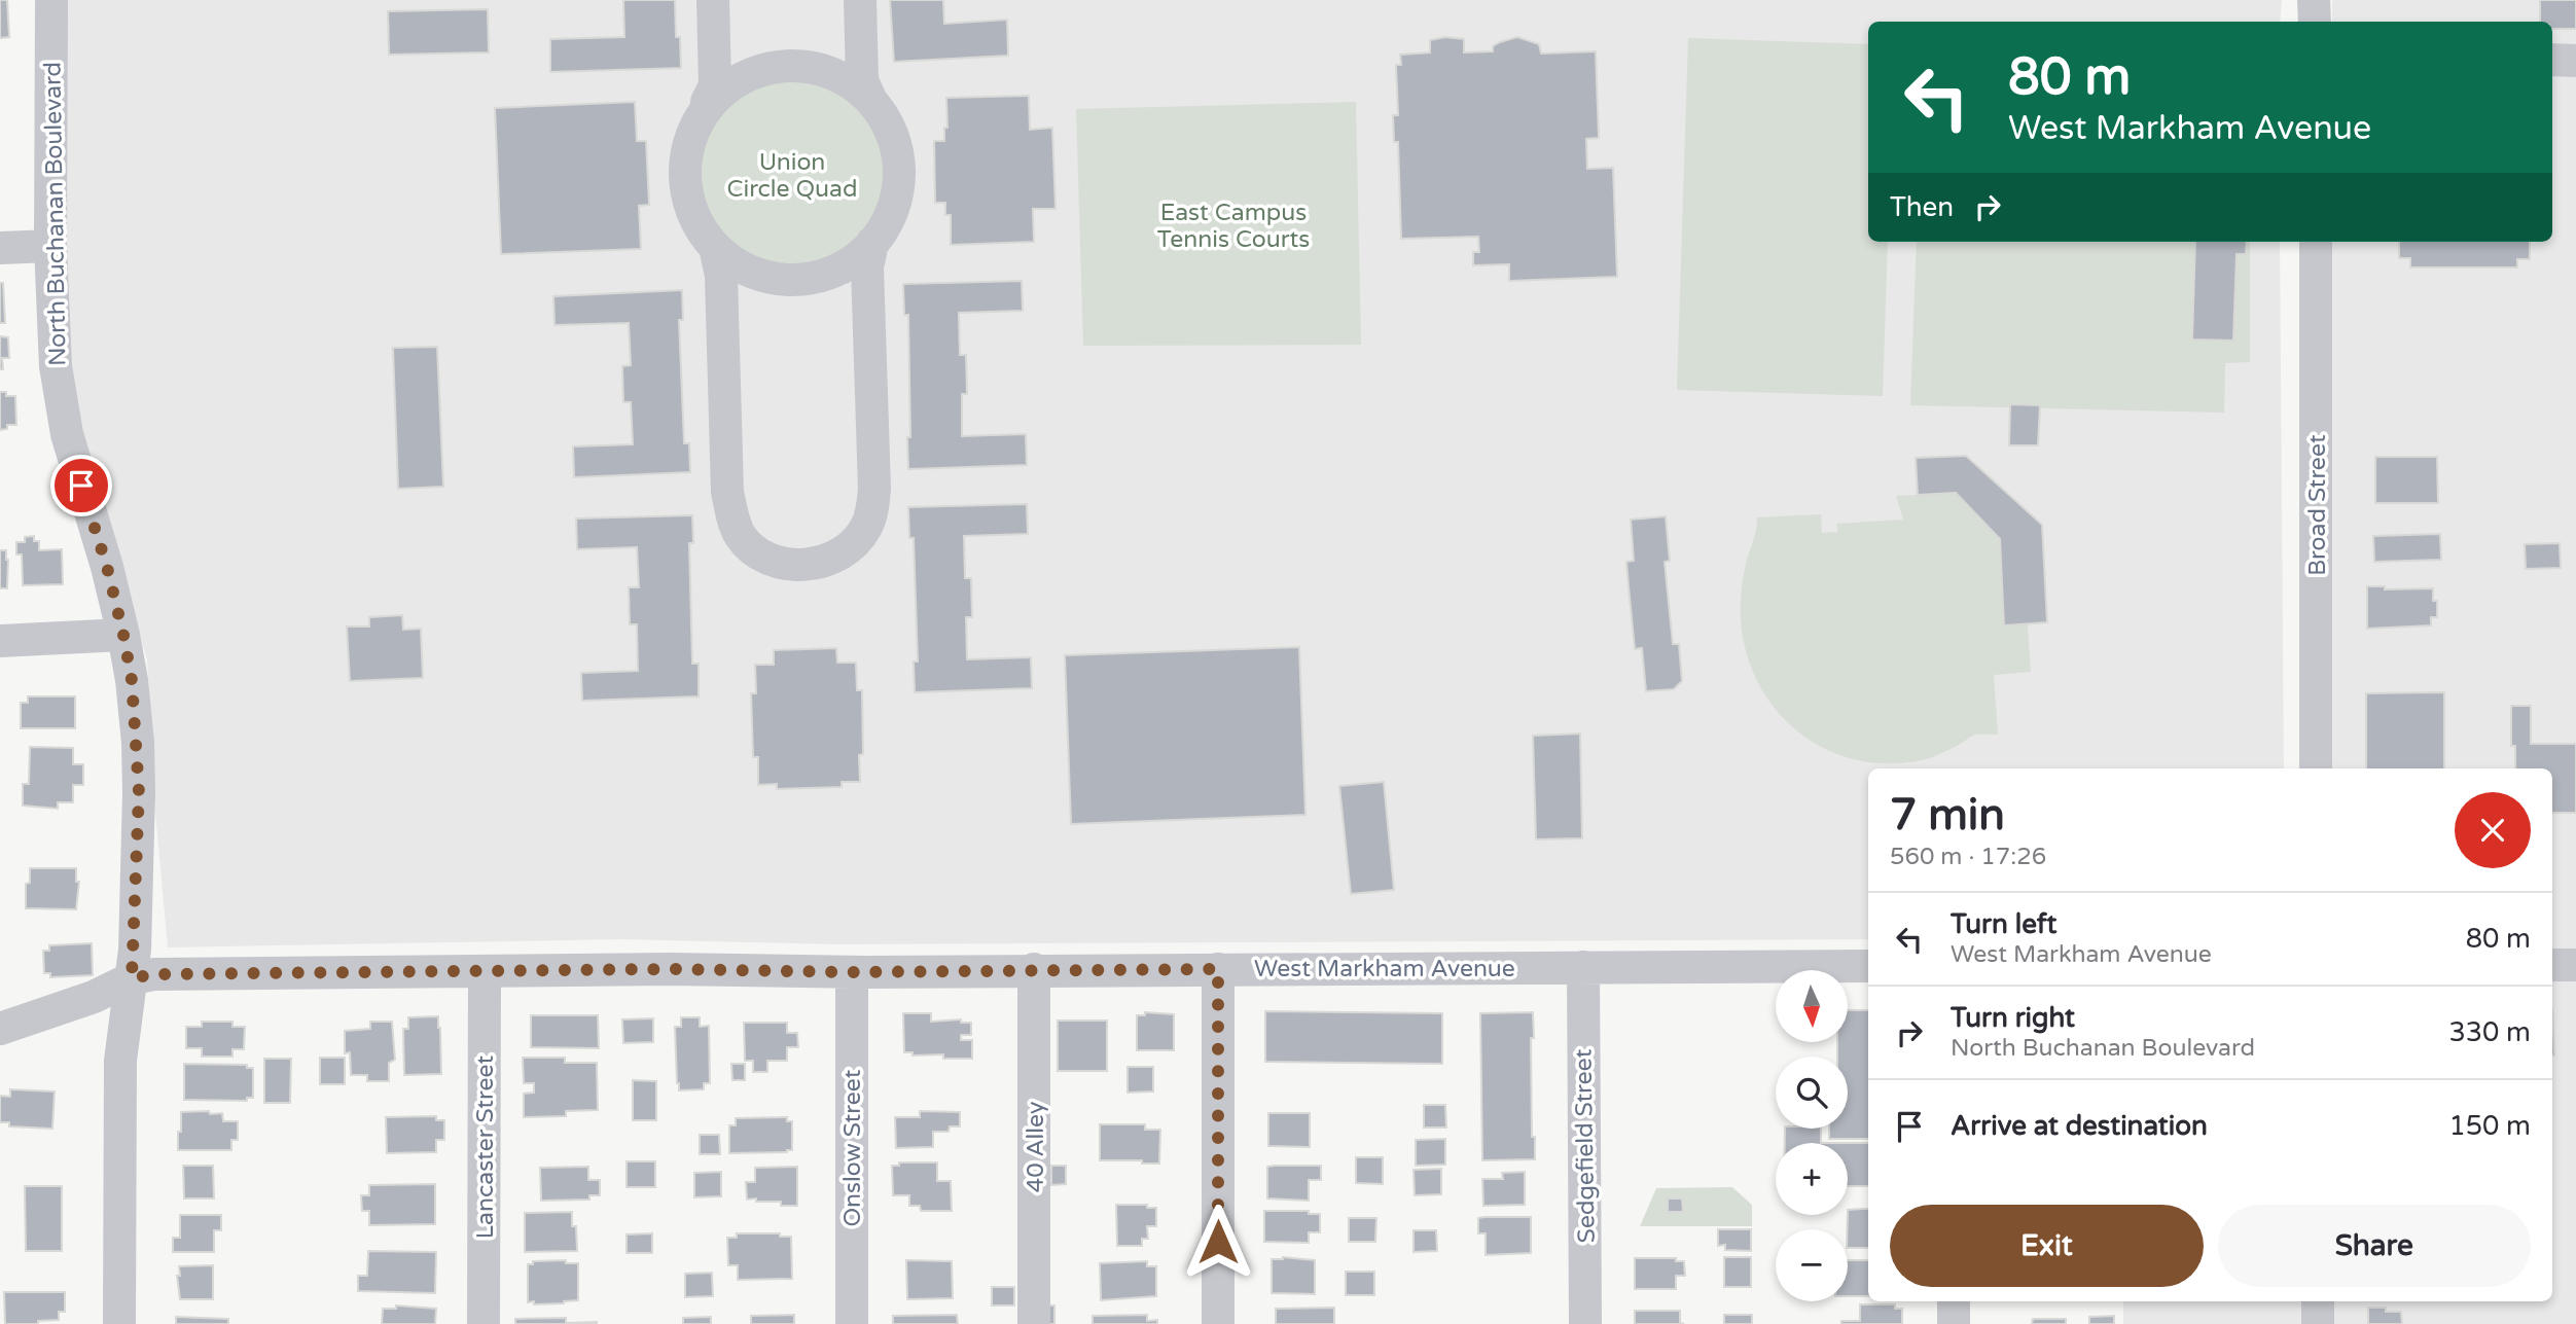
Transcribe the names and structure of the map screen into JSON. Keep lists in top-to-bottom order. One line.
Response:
{"streets":{"street":["North Buchanan Boulevard","Broad Street","West Markham Avenue","Sedgefield Street","Lancaster Street","40 Alley","Onslow Street"]},"crossings":[["North Buchanan Boulevard","West Markham Avenue"],["West Markham Avenue","Sedgefield Street"],["West Markham Avenue","Lancaster Street"],["West Markham Avenue","40 Alley"],["West Markham Avenue","Onslow Street"]],"parks":["Union Circle Quad","East Campus Tennis Courts"],"north":"bottom","page":{"turn":["80 m","West Markham Avenue"],"then":"Then","heading":["7 min","560 m · 17:26"],"list":[{"name":"Turn left","note":"West Markham Avenue","value":"80 m"},{"name":"Turn right","note":"North Buchanan Boulevard","value":"330 m"},{"name":"Arrive at destination","value":"150 m"}],"map_buttons":["+","−"],"buttons":["Exit","Share"]}}
